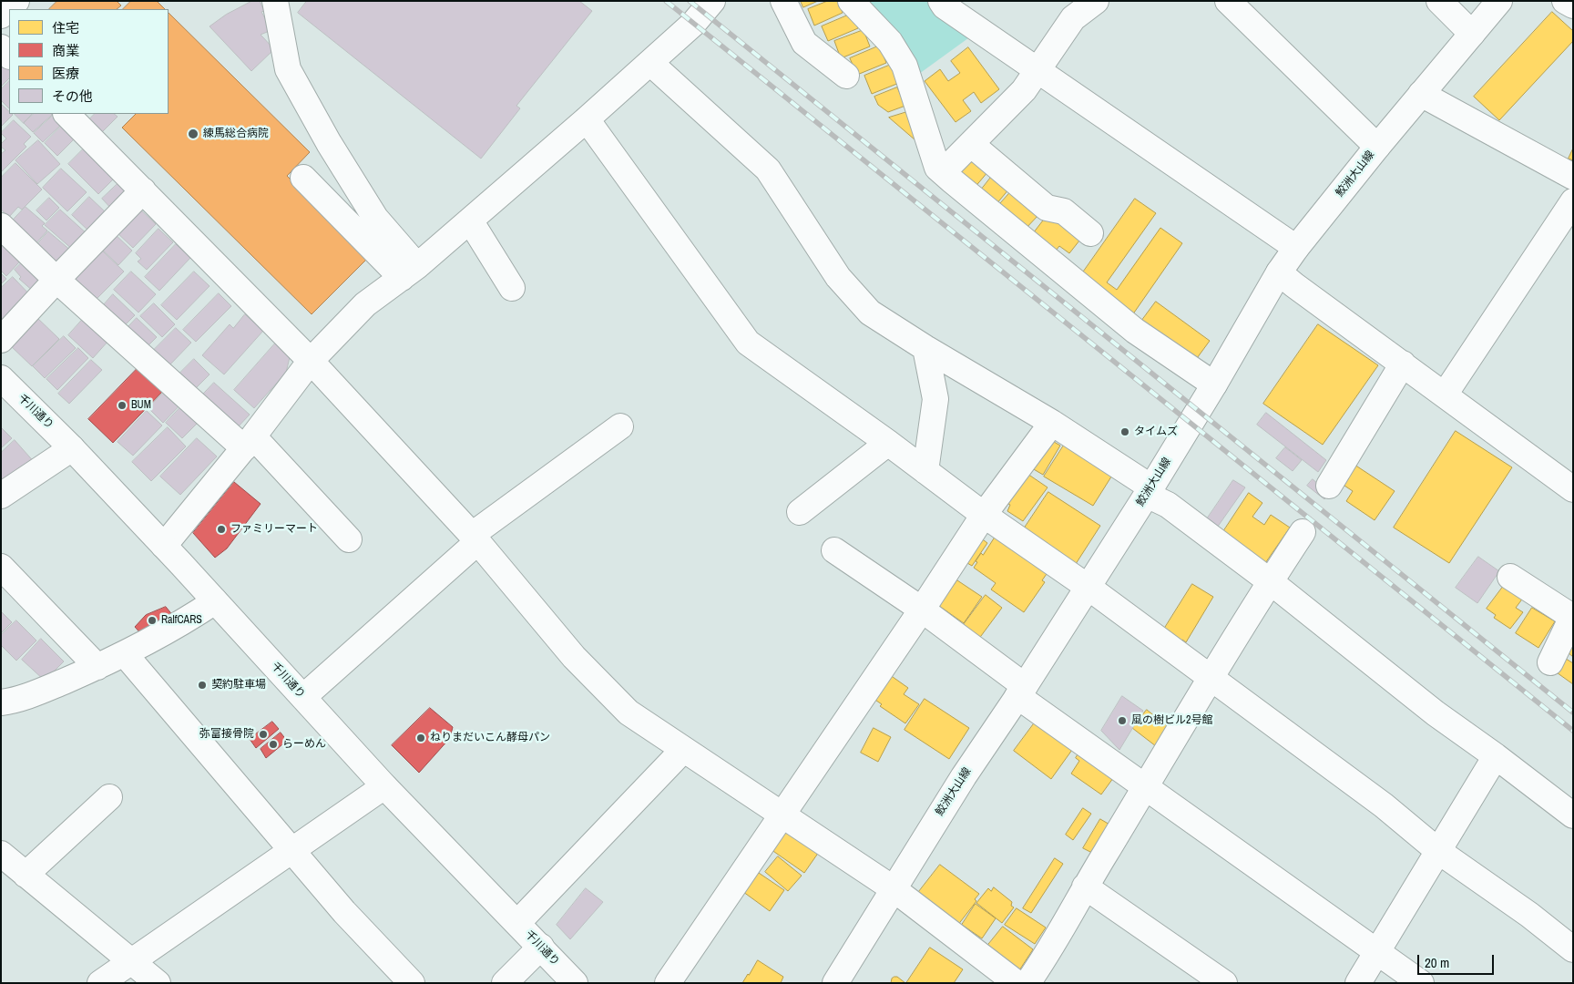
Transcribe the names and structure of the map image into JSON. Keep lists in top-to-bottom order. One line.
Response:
{"streets":{"street":["鮫洲大山線","千川通り"]},"places":["練馬総合病院","BUM","タイムズ","ファミリーマート","RalfCARS","契約駐車場","風の樹ビル2号館","弥富接骨院","ねりまだいこん酵母パン","らーめん"],"legend":["住宅","商業","医療","その他"],"scale_bar":"20 m"}
